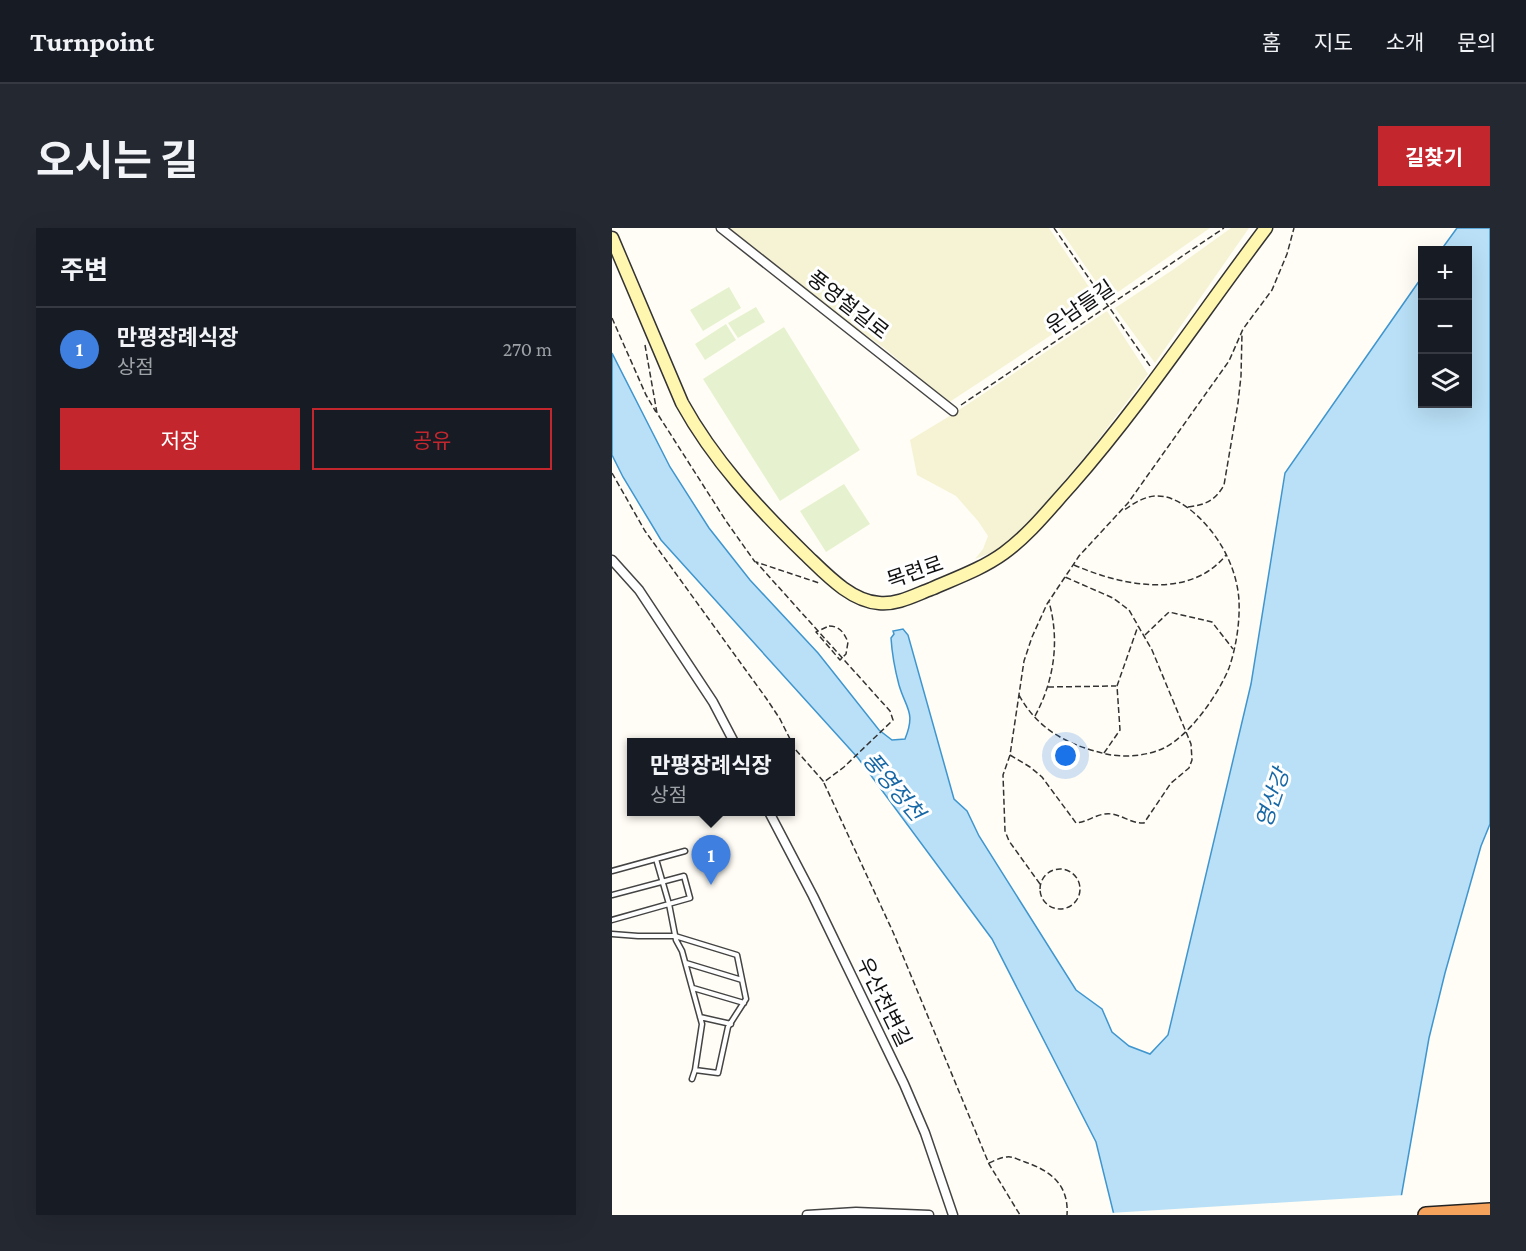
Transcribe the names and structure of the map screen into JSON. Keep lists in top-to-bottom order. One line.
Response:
{"streets":{"street":["풍영철길로","목련로","우산천변길"],"path":["운남들길"]},"crossings":[["풍영철길로","운남들길"]],"water":["풍영정천","영산강"],"page":{"header":"Turnpoint","nav":["홈","지도","소개","문의"],"title":"오시는 길","buttons":["길찾기",["저장","공유"]],"heading":"주변","map_buttons":["+","−"],"list":[{"mark":"1","name":"만평장례식장","note":"상점","value":"270 m"}],"popup":["만평장례식장","상점"],"pins":"1"}}
